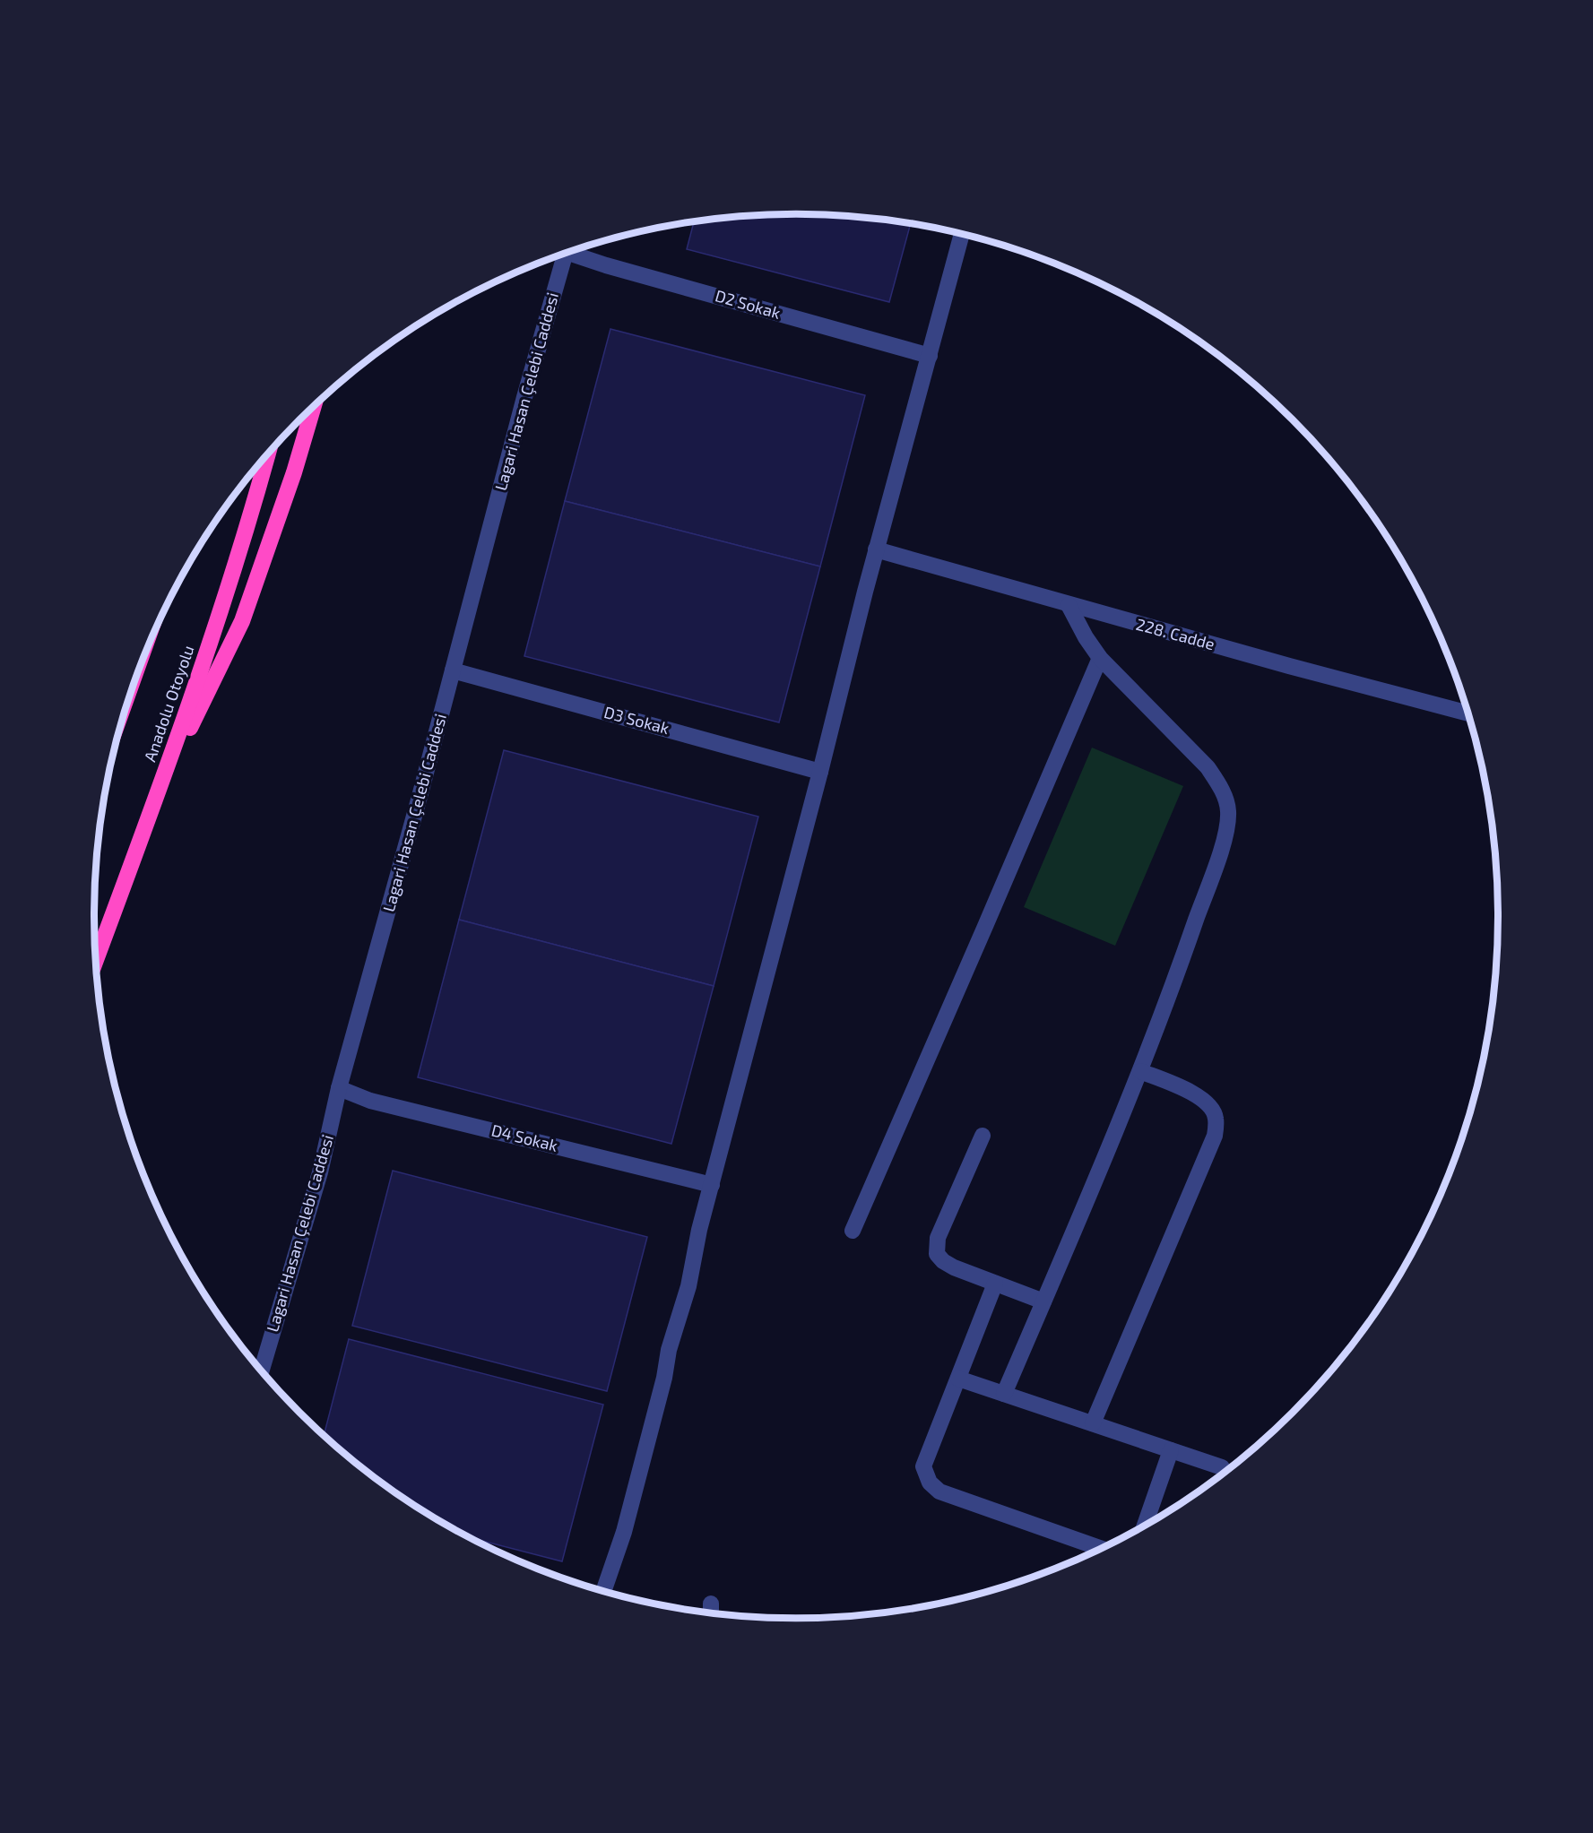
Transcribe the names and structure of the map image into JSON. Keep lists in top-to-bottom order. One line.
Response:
{"streets":{"highway":["Anadolu Otoyolu"],"street":["D2 Sokak","Lagari Hasan Çelebi Caddesi","228. Cadde","D3 Sokak","D4 Sokak"]},"crossings":[["Lagari Hasan Çelebi Caddesi","D3 Sokak"],["Lagari Hasan Çelebi Caddesi","D4 Sokak"]]}
